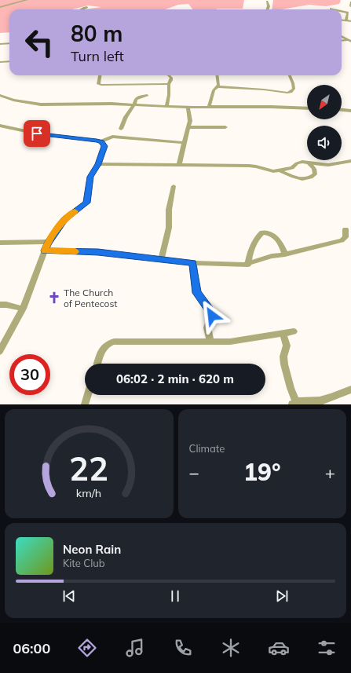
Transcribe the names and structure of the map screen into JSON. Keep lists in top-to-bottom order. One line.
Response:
{"places":{"church":["The Church of Pentecost"]},"north":"bottom left","page":{"turn":["80 m","Turn left"],"limit":"30","trip":"06:02 · 2 min · 620 m","tile":"Climate","heat":["−","19°","+"],"song":["Neon Rain","Kite Club"],"tabs":"06:00","gauge":["22","km/h"]}}
